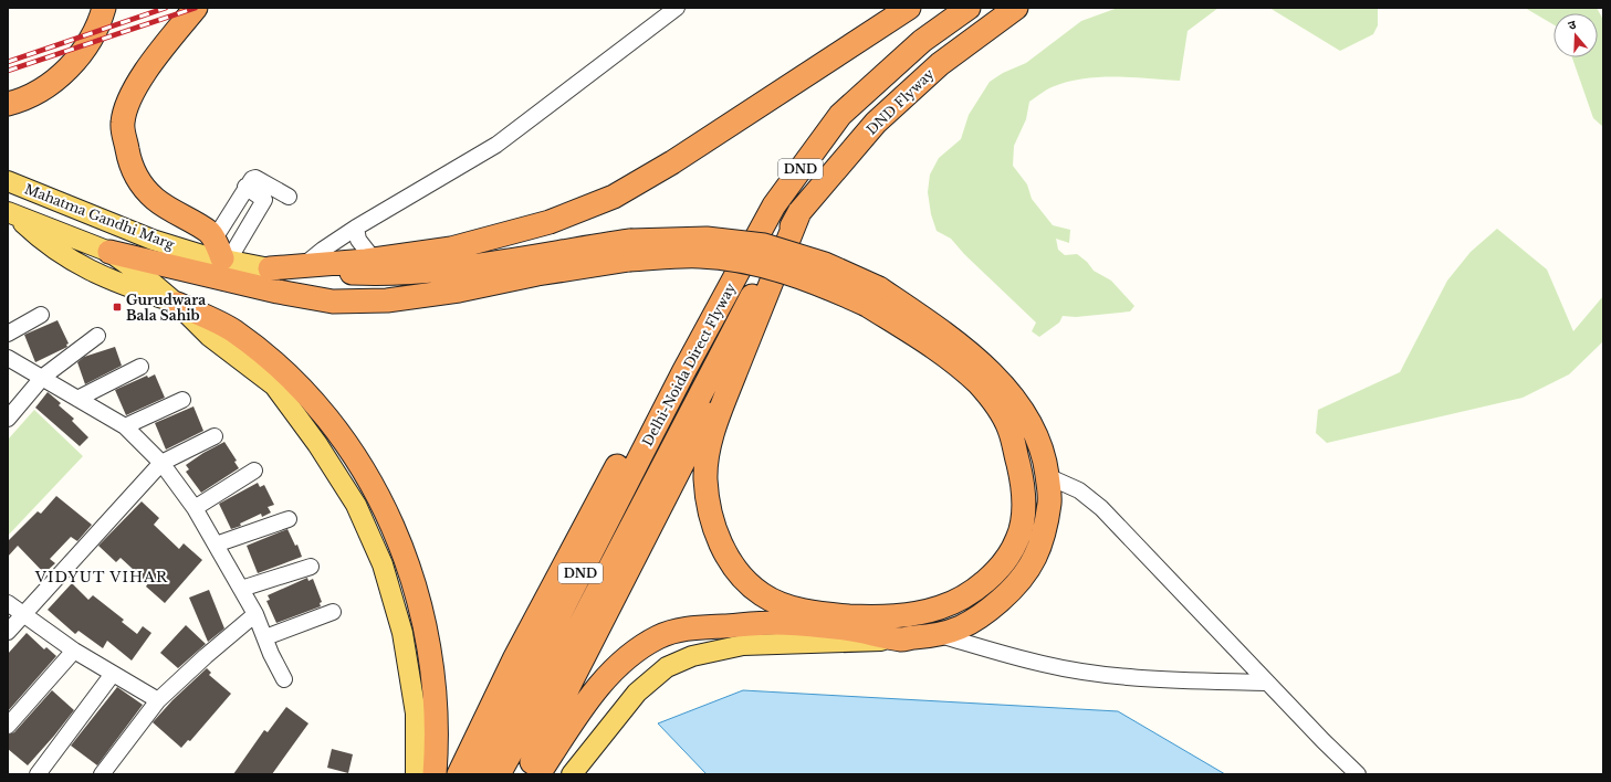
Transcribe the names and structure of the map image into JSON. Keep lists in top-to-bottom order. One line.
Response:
{"streets":{"highway":["DND Flyway","DND","Delhi-Noida Direct Flyway"],"main road":["Mahatma Gandhi Marg"]},"crossings":[["DND Flyway","Delhi-Noida Direct Flyway"]],"districts":["VIDYUT VIHAR"],"places":{"transit":["Gurudwara Bala Sahib"]},"north":"top"}
